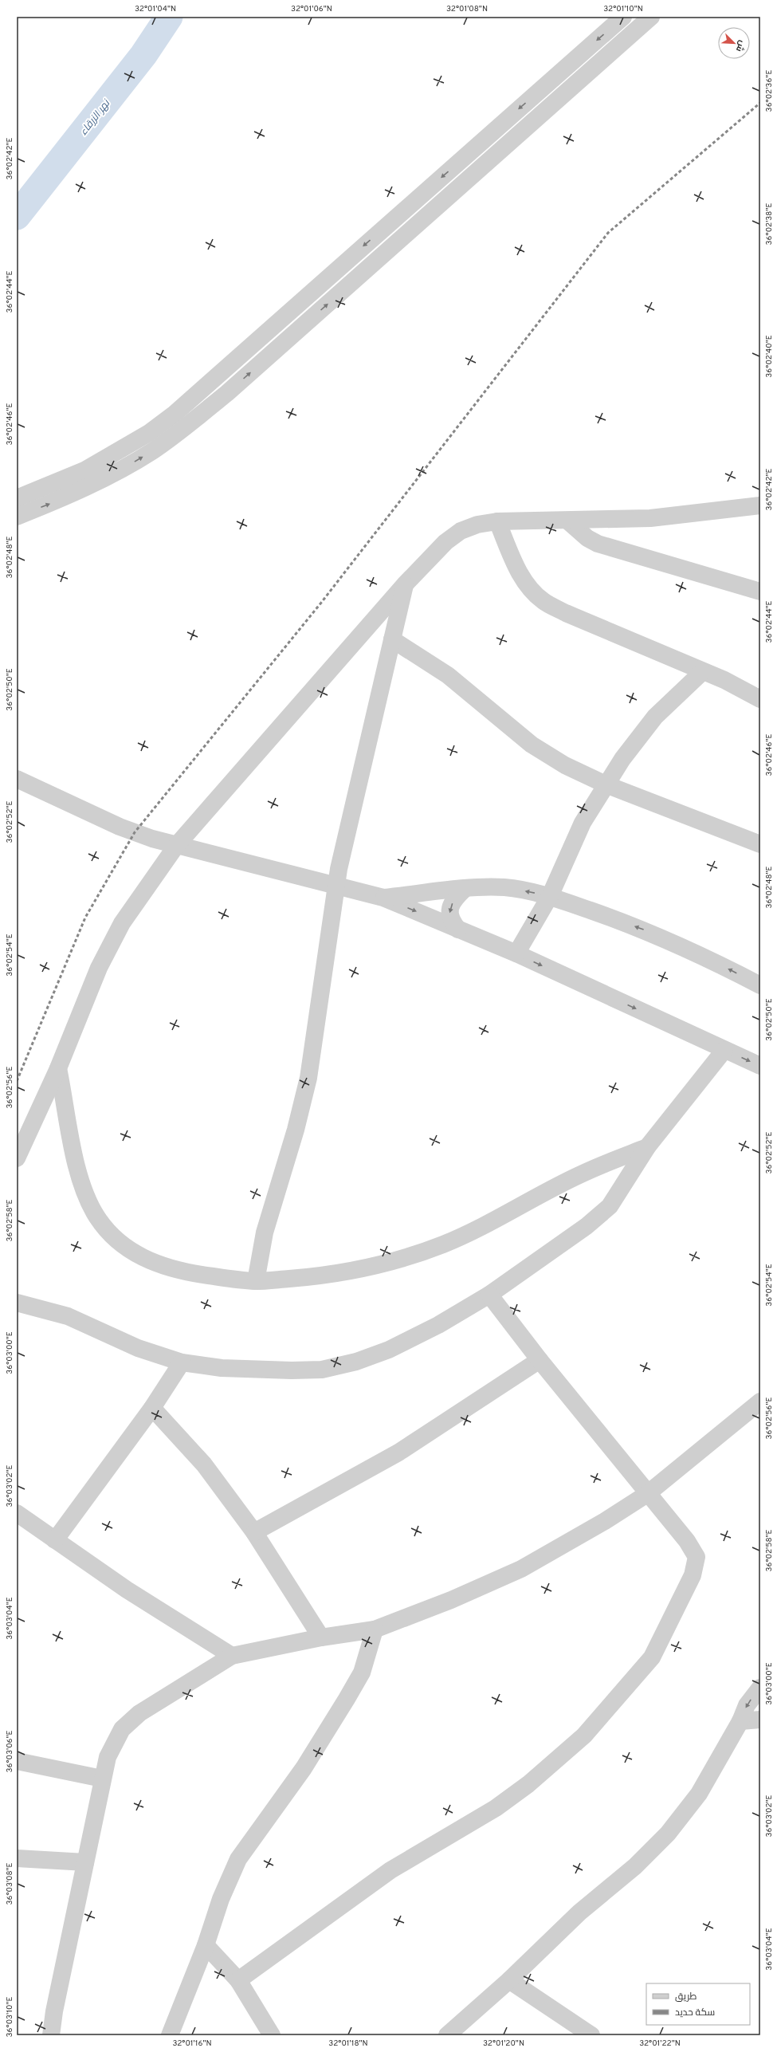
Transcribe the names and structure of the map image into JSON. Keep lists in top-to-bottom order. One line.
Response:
{"water":["نهر الزرقاء"],"legend":["طريق","سكة حديد"],"north":"bottom right","coordinates":["32°01'04\"N","32°01'06\"N","32°01'08\"N","32°01'10\"N","36°02'36\"E","36°02'42\"E","36°02'38\"E","36°02'44\"E","36°02'40\"E","36°02'46\"E","36°02'48\"E","36°02'50\"E","36°02'52\"E","36°02'54\"E","36°02'56\"E","36°02'58\"E","36°03'00\"E","36°03'02\"E","36°03'04\"E","36°03'06\"E","36°03'08\"E","36°03'10\"E","32°01'16\"N","32°01'18\"N","32°01'20\"N","32°01'22\"N"]}
